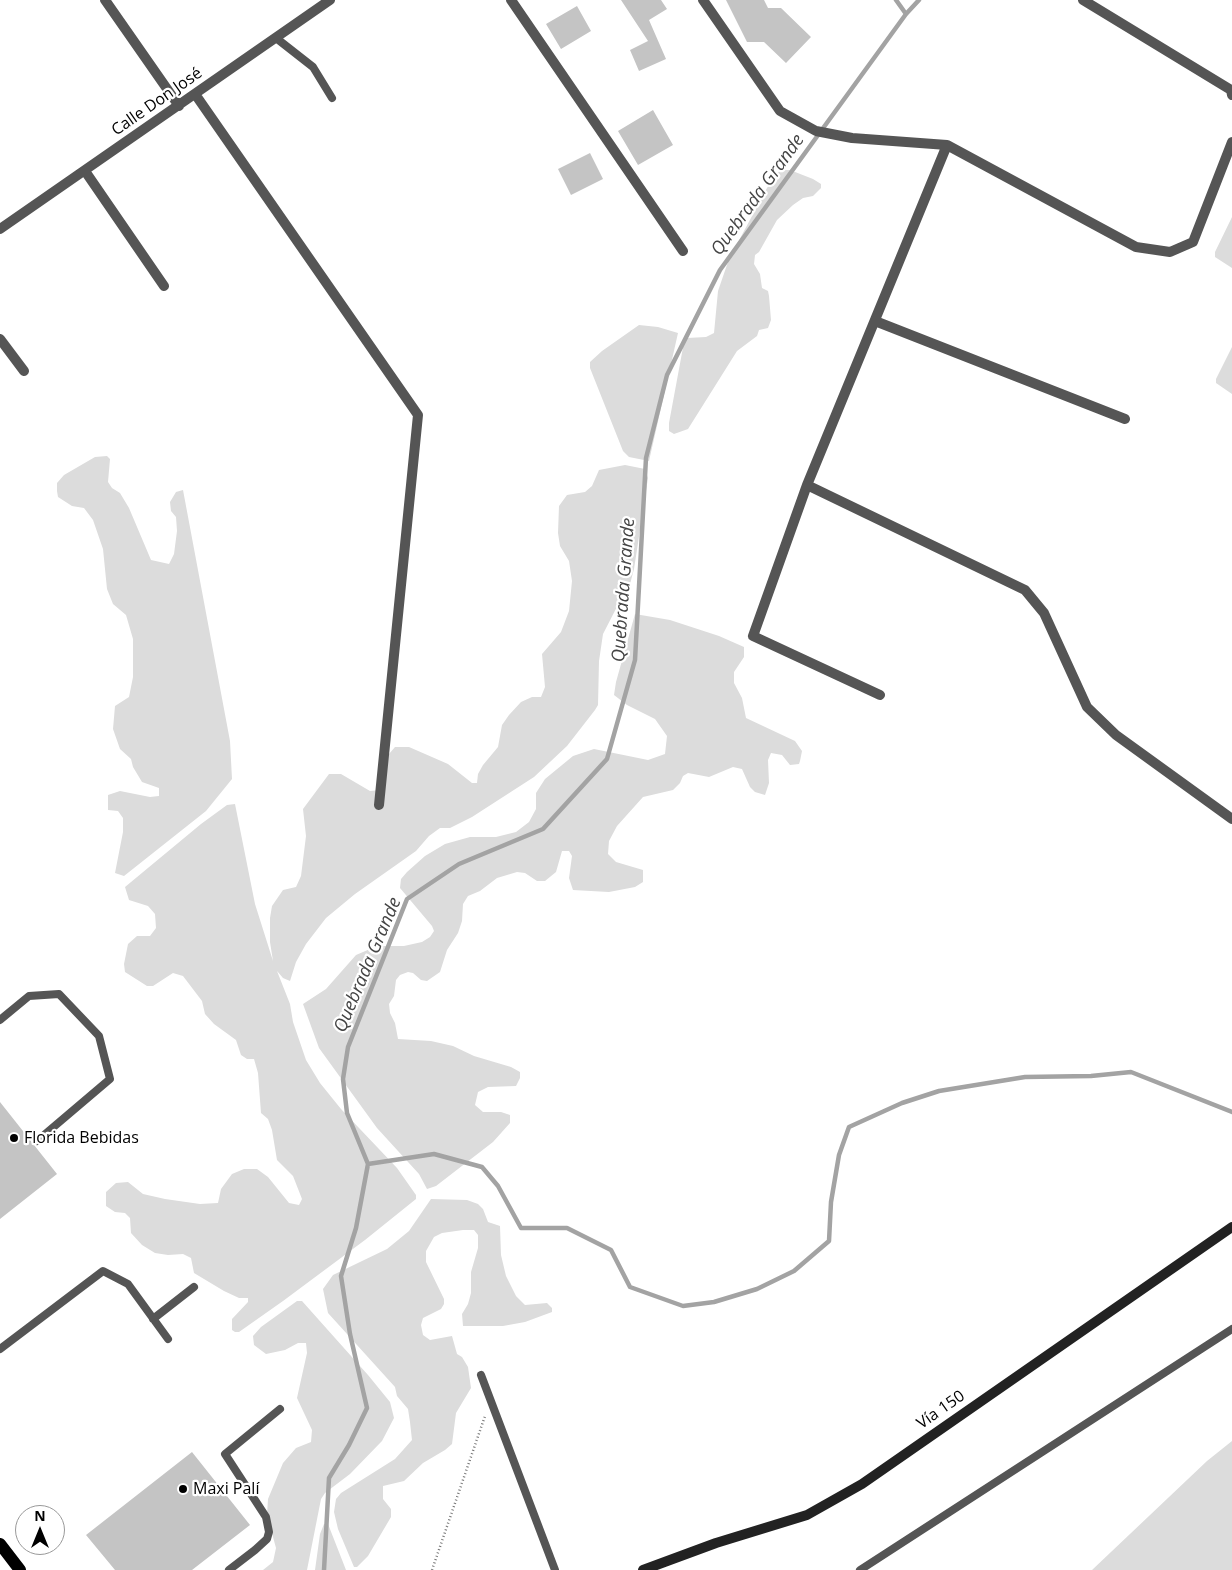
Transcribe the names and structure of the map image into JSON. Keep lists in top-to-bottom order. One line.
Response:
{"streets":{"main road":["Vía 150"],"street":["Calle Don José"]},"water":["Quebrada Grande"],"places":["Florida Bebidas","Maxi Palí"],"north":"top"}
